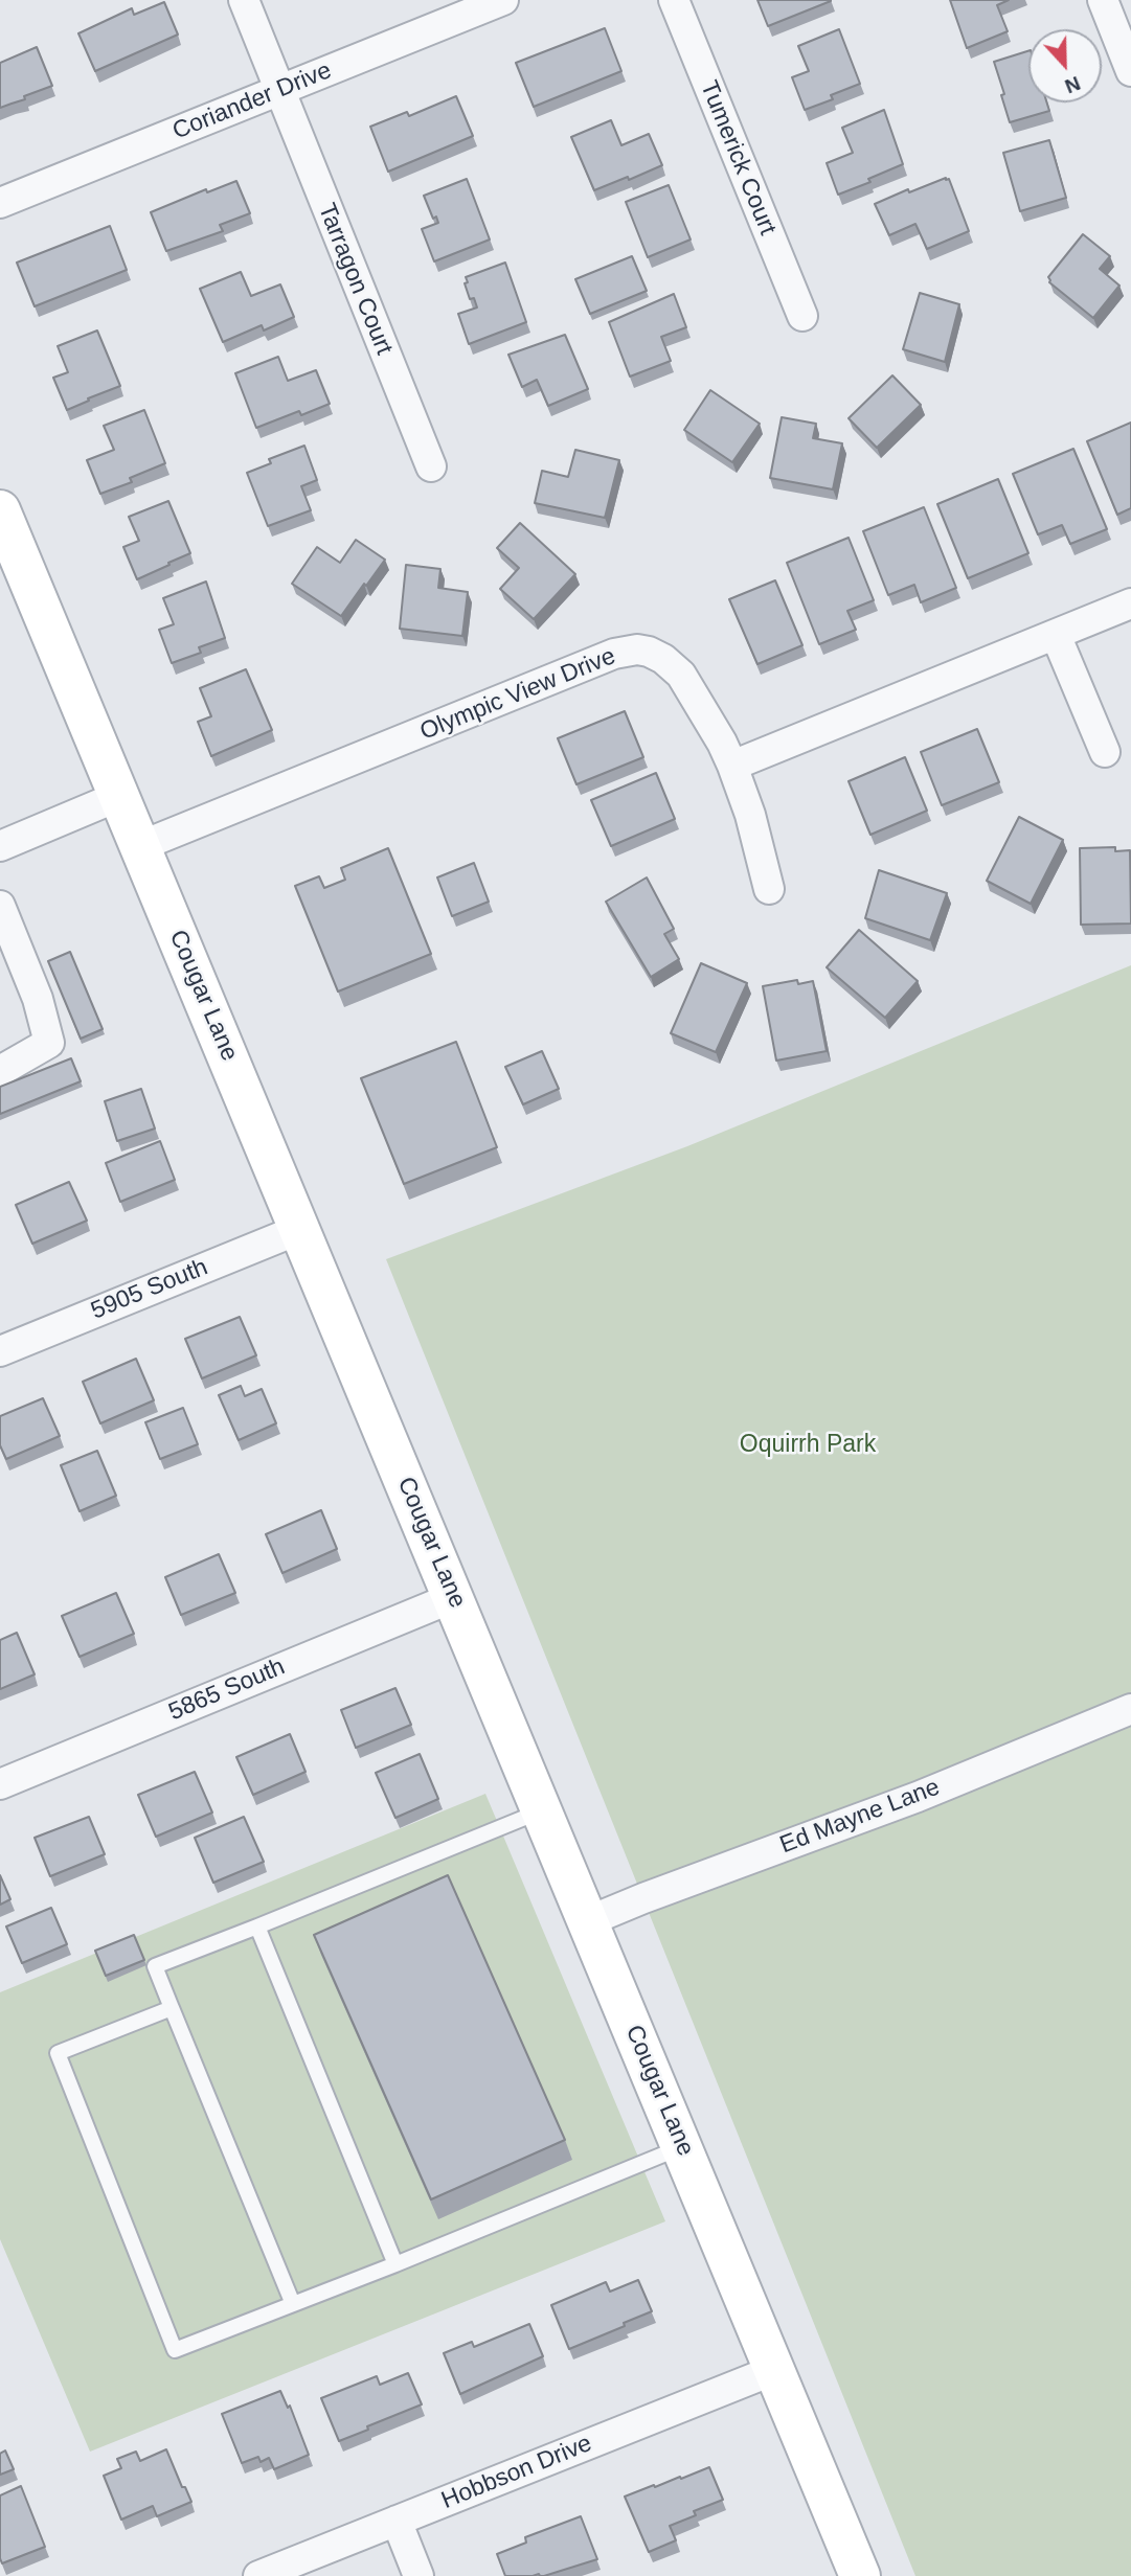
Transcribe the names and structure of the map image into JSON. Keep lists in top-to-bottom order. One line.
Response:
{"streets":{"main road":["Cougar Lane"],"street":["Coriander Drive","Tumerick Court","Tarragon Court","Olympic View Drive","5905 South","5865 South","Ed Mayne Lane","Hobbson Drive"]},"crossings":[["Coriander Drive","Tarragon Court"],["Olympic View Drive","Cougar Lane"],["Cougar Lane","5905 South"],["Cougar Lane","5865 South"],["Cougar Lane","Ed Mayne Lane"],["Cougar Lane","Hobbson Drive"]],"parks":["Oquirrh Park"],"north":"bottom"}
